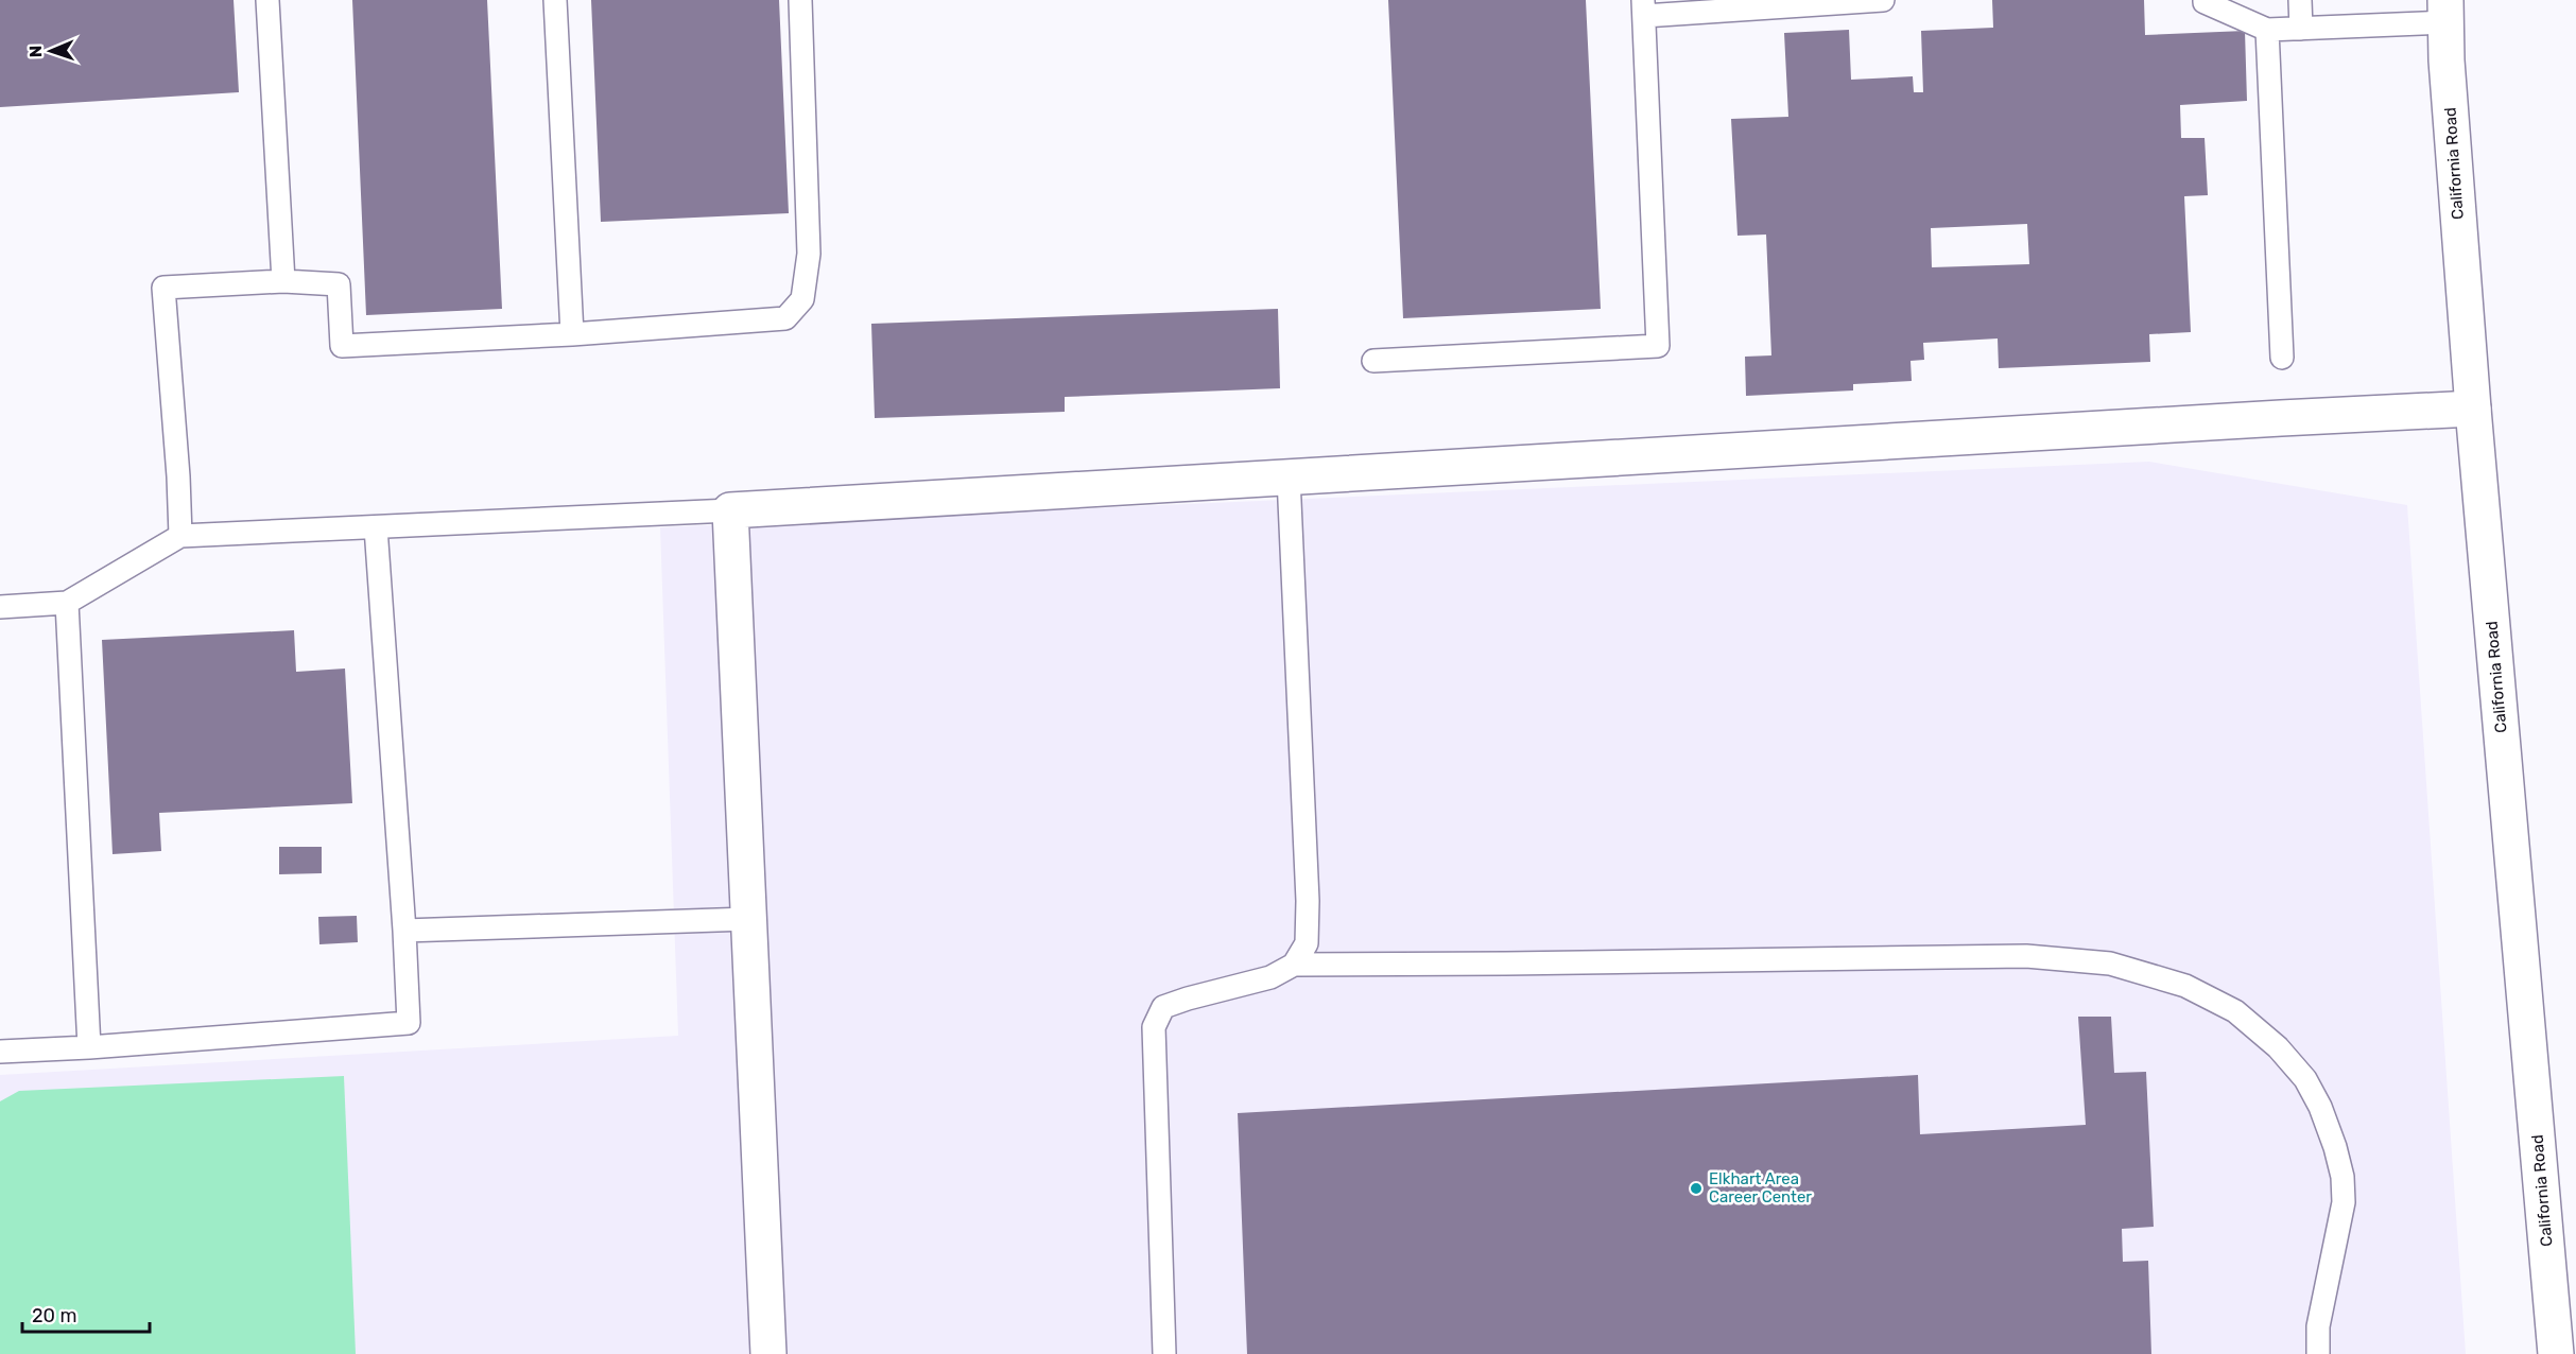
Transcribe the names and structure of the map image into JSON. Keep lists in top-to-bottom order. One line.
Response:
{"streets":{"street":["California Road"]},"places":["Elkhart Area Career Center"],"scale_bar":"20 m","north":"left"}
